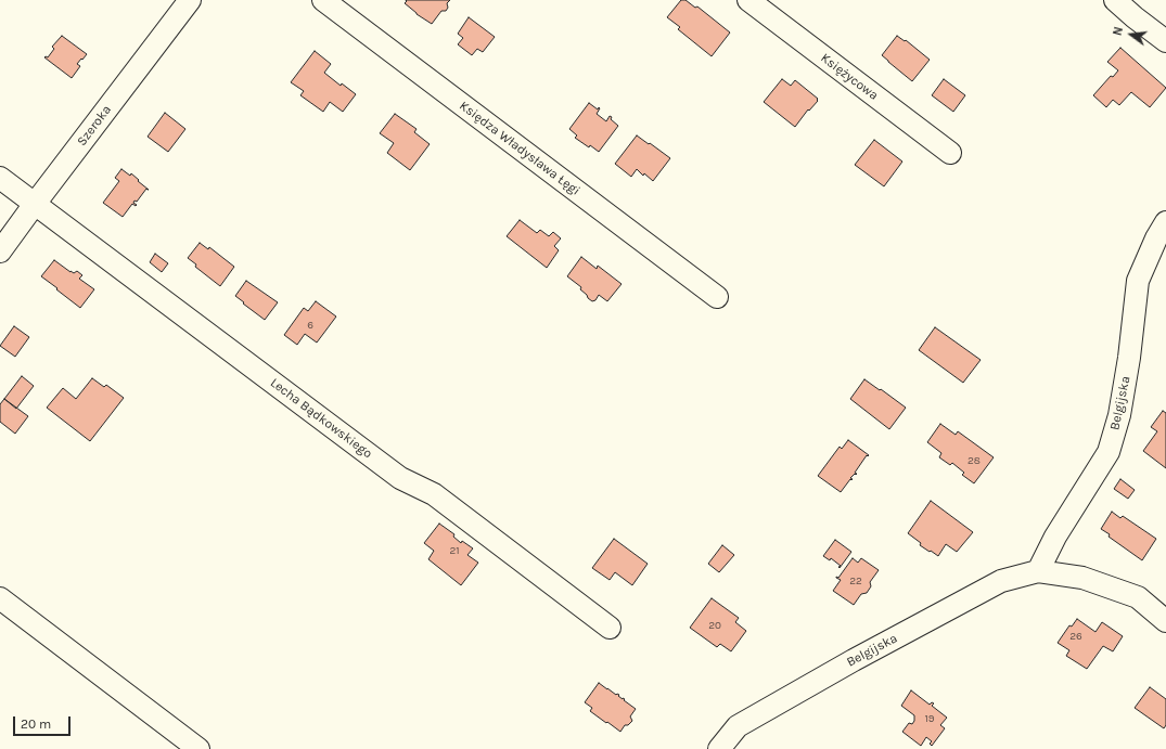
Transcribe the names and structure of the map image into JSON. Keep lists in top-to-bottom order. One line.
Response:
{"streets":{"street":["Księżycowa","Szeroka","Księdza Władysława Łęgi","Belgijska","Lecha Bądkowskiego"]},"crossings":[["Szeroka","Lecha Bądkowskiego"]],"house_numbers":["6","28","21","22","20","26","19"],"scale_bar":"20 m","north":"left"}
